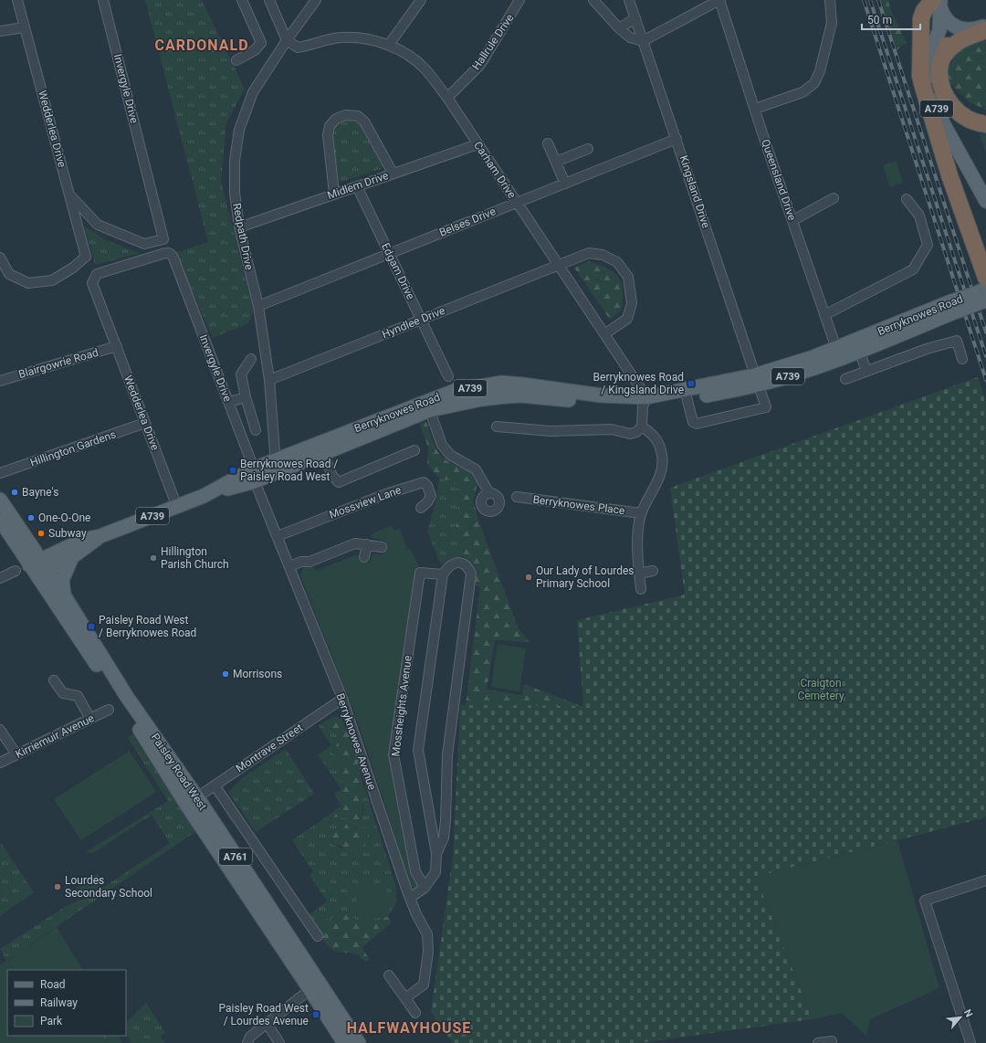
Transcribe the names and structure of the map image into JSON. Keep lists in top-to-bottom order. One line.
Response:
{"streets":{"main road":["A739","Berryknowes Road","Paisley Road West","A761"],"street":["Hallrule Drive","Invergyle Drive","Wedderlea Drive","Carham Drive","Queensland Drive","Midlem Drive","Kingsland Drive","Belses Drive","Redpath Drive","Edgam Drive","Hyndlee Drive","Blairgowrie Road","Hillington Gardens","Mossview Lane","Berryknowes Place","Mossheights Avenue","Kirriemuir Avenue","Berryknowes Avenue","Montrave Street"]},"crossings":[["Hallrule Drive","Carham Drive"],["Invergyle Drive","Wedderlea Drive"],["Invergyle Drive","Berryknowes Road"],["Invergyle Drive","Berryknowes Avenue"],["Wedderlea Drive","Berryknowes Road"],["Wedderlea Drive","Blairgowrie Road"],["Wedderlea Drive","Hillington Gardens"],["Carham Drive","Midlem Drive"],["Carham Drive","Belses Drive"],["Carham Drive","Redpath Drive"],["Carham Drive","Berryknowes Road"],["Carham Drive","Hyndlee Drive"],["Queensland Drive","Berryknowes Road"],["Midlem Drive","Redpath Drive"],["Midlem Drive","Edgam Drive"],["Kingsland Drive","Belses Drive"],["Kingsland Drive","Berryknowes Road"],["Belses Drive","Redpath Drive"],["Belses Drive","Edgam Drive"],["Redpath Drive","Berryknowes Road"],["Redpath Drive","Hyndlee Drive"],["Edgam Drive","Hyndlee Drive"],["Berryknowes Road","Berryknowes Avenue"],["Berryknowes Road","Paisley Road West"],["Mossview Lane","Berryknowes Avenue"],["Berryknowes Avenue","Montrave Street"],["Montrave Street","Paisley Road West"]],"districts":["CARDONALD","HALFWAYHOUSE"],"parks":["Craigton Cemetery"],"places":{"transit":["Berryknowes Road / Kingsland Drive","Berryknowes Road / Paisley Road West","Paisley Road West / Berryknowes Road","Paisley Road West / Lourdes Avenue"],"other":["Bayne's","One-O-One","Subway","Hillington Parish Church","Our Lady of Lourdes Primary School","Morrisons","Lourdes Secondary School"]},"legend":["Road","Railway","Park"],"scale_bar":"50 m","north":"top right"}
